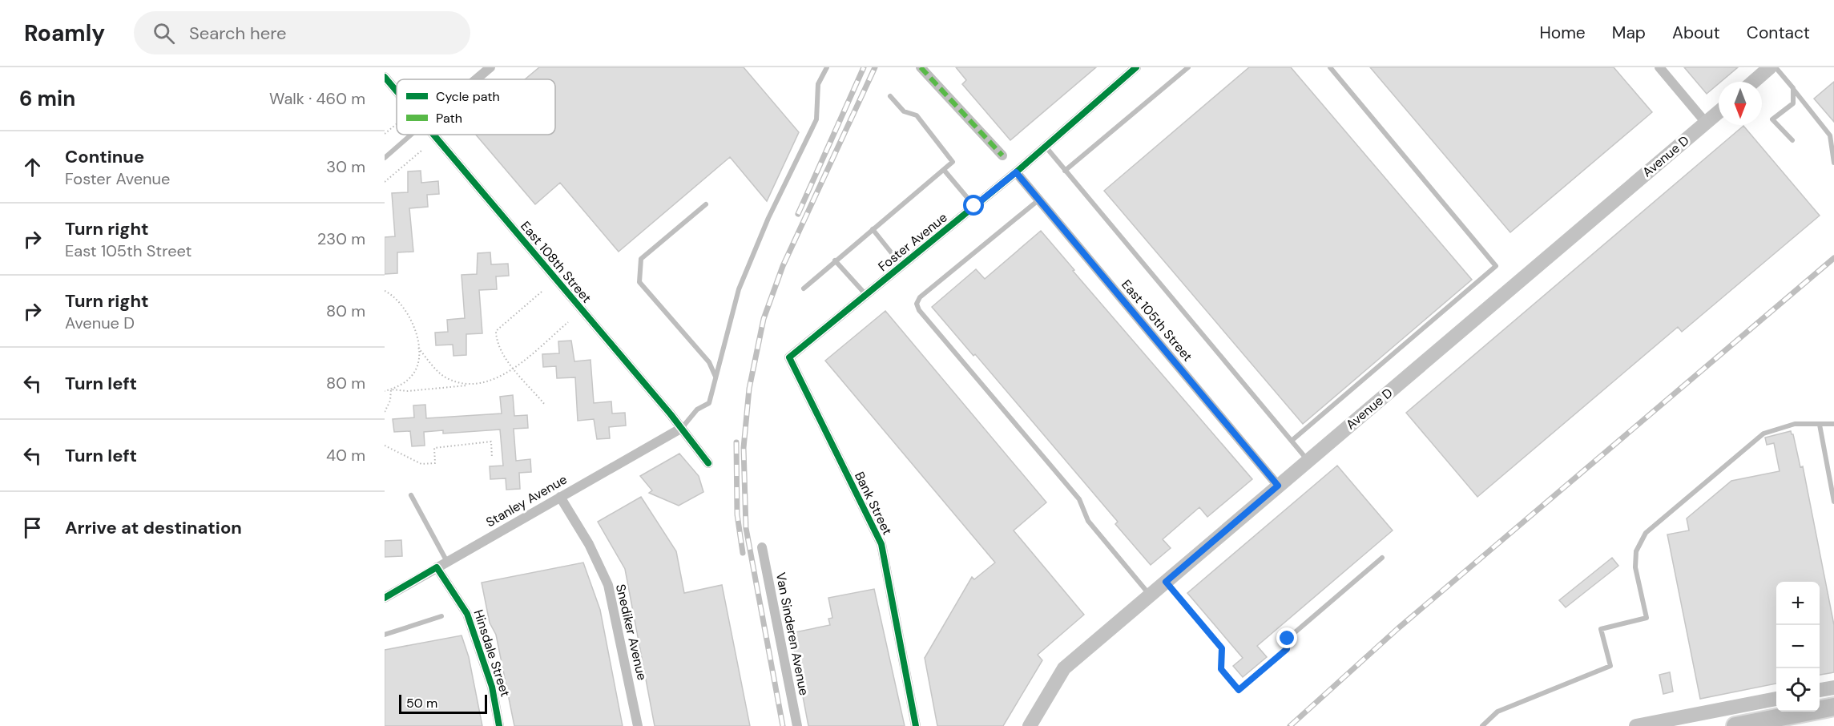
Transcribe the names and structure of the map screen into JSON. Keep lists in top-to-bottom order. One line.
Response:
{"streets":{"main road":["Avenue D"],"street":["Foster Avenue","East 108th Street","East 105th Street","Stanley Avenue","Bank Street","Snediker Avenue","Van Sinderen Avenue","Hinsdale Street"]},"crossings":[["Avenue D","East 105th Street"],["Foster Avenue","East 105th Street"],["Foster Avenue","Bank Street"],["East 108th Street","Stanley Avenue"],["Stanley Avenue","Snediker Avenue"],["Stanley Avenue","Hinsdale Street"]],"legend":["Cycle path","Path"],"scale_bar":"50 m","north":"bottom","page":{"header":"Roamly","search":"Search here","nav":["Home","Map","About","Contact"],"heading":["6 min","Walk · 460 m"],"list":[["Continue","Foster Avenue","30 m"],["Turn right","East 105th Street","230 m"],["Turn right","Avenue D","80 m"],["Turn left","80 m"],["Turn left","40 m"],"Arrive at destination"],"map_buttons":["+","−"],"scale":"50 m"}}
